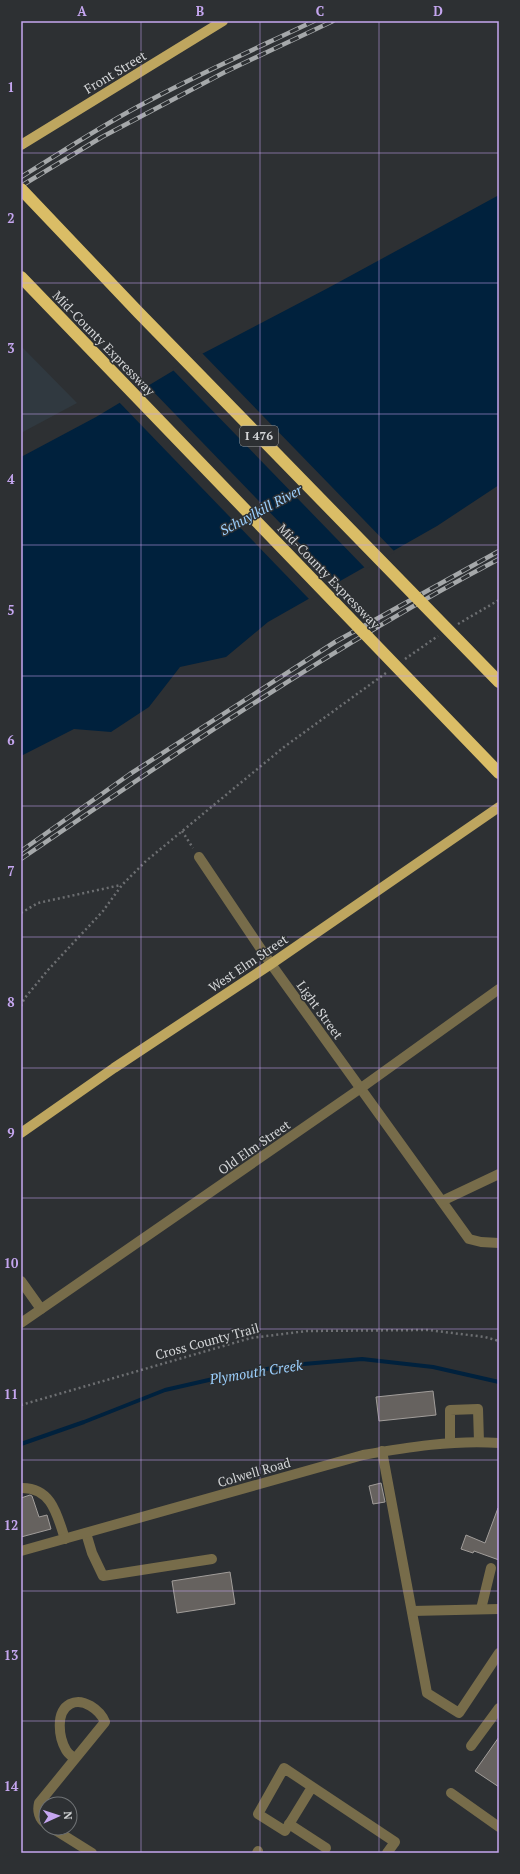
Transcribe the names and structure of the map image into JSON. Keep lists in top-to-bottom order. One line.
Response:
{"streets":{"highway":["Mid-County Expressway","I 476"],"main road":["Front Street","West Elm Street"],"street":["Light Street","Old Elm Street","Colwell Road"],"path":["Cross County Trail"]},"crossings":[["West Elm Street","Light Street"],["Light Street","Old Elm Street"]],"water":["Schuylkill River","Plymouth Creek"],"north":"right","grid":{"columns":["A","B","C","D"],"rows":["1","2","3","4","5","6","7","8","9","10","11","12","13","14"]}}
